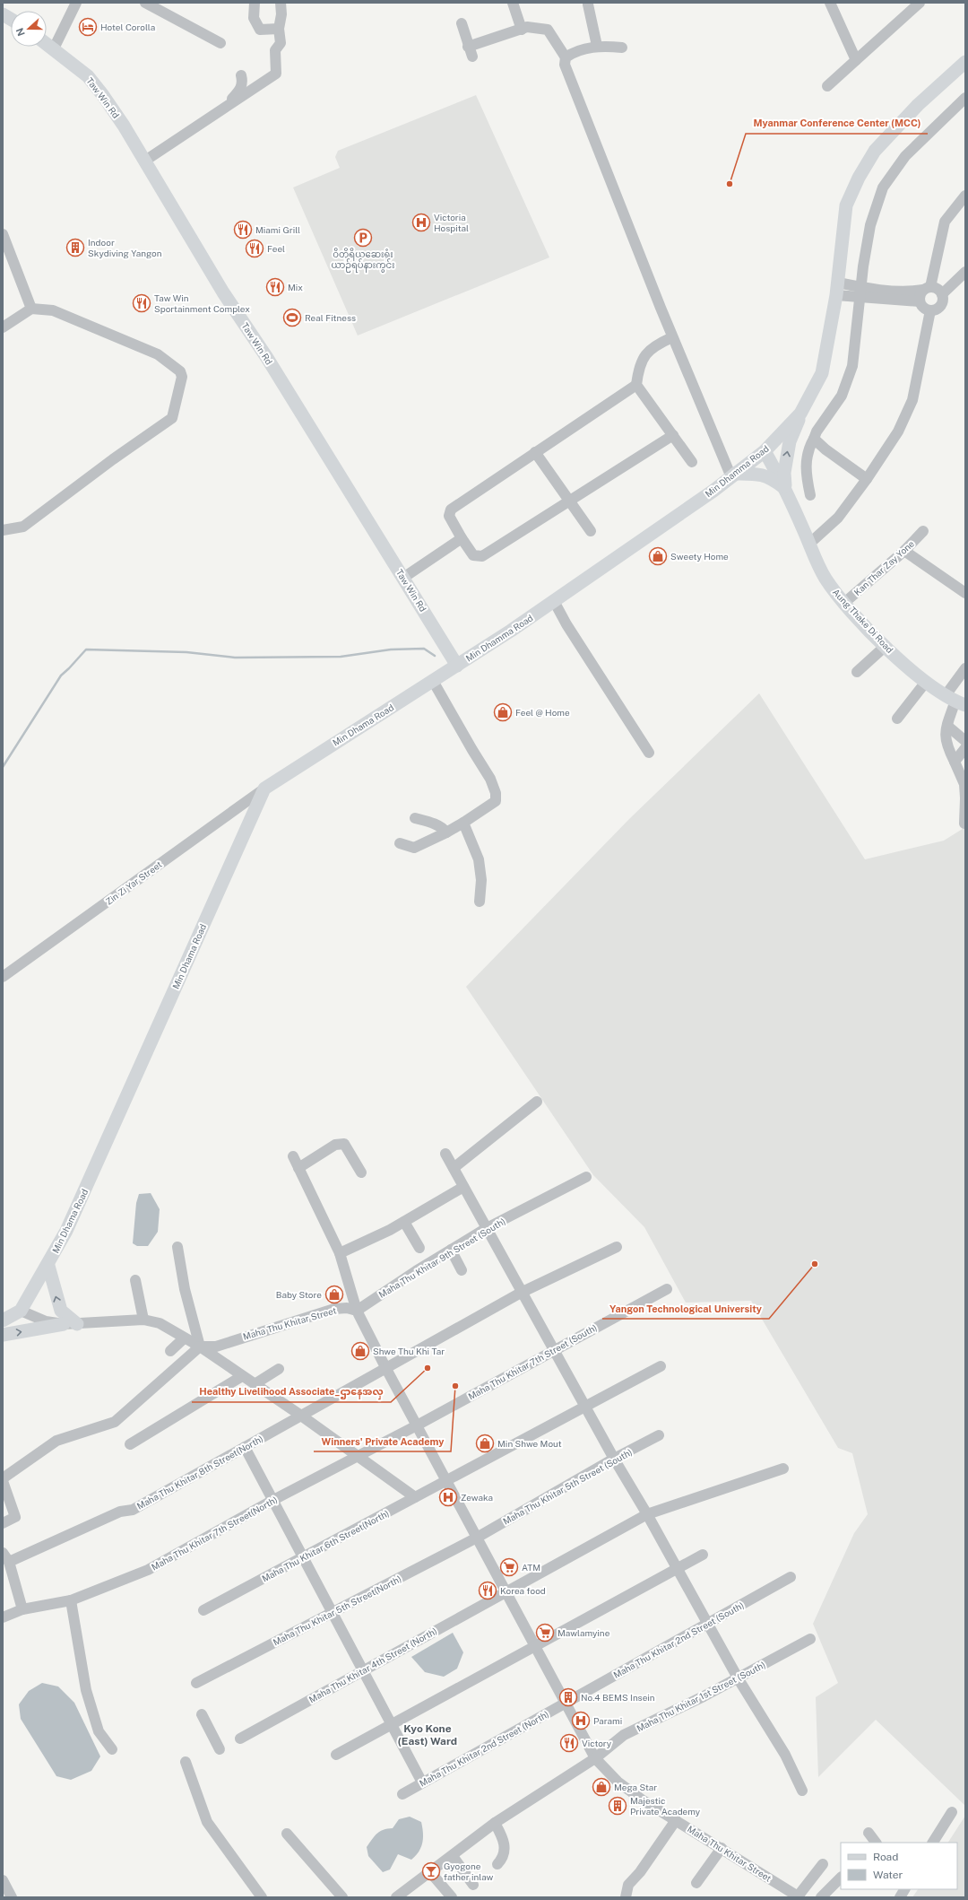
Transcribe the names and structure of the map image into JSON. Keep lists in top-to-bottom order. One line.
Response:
{"streets":{"main road":["Taw Win Rd","Min Dhamma Road","Aung Thake Di Road","Min Dhama Road"],"street":["Kan Thar Zay Yone","Zin Zi Yar Street","Maha Thu Khitar 9th Street (South)","Maha Thu Khitar Street","Maha Thu Khitar 7th Street (South)","Maha Thu Khitar 8th Street(North)","Maha Thu Khitar 5th Street (South)","Maha Thu Khitar 7th Street(North)","Maha Thu Khitar 6th Street(North)","Maha Thu Khitar 5th Street(North)","Maha Thu Khitar 2nd Street (South)","Maha Thu Khitar 4th Street (North)","Maha Thu Khitar 1st Street (South)","Maha Thu Khitar 2nd Street (North)"]},"crossings":[["Taw Win Rd","Min Dhamma Road"],["Taw Win Rd","Min Dhama Road"],["Min Dhamma Road","Aung Thake Di Road"],["Min Dhamma Road","Min Dhama Road"],["Kan Thar Zay Yone","Aung Thake Di Road"],["Min Dhama Road","Zin Zi Yar Street"],["Min Dhama Road","Maha Thu Khitar Street"],["Maha Thu Khitar 9th Street (South)","Maha Thu Khitar Street"],["Maha Thu Khitar Street","Maha Thu Khitar 7th Street (South)"],["Maha Thu Khitar Street","Maha Thu Khitar 8th Street(North)"],["Maha Thu Khitar Street","Maha Thu Khitar 5th Street (South)"],["Maha Thu Khitar Street","Maha Thu Khitar 7th Street(North)"],["Maha Thu Khitar Street","Maha Thu Khitar 6th Street(North)"],["Maha Thu Khitar Street","Maha Thu Khitar 5th Street(North)"],["Maha Thu Khitar Street","Maha Thu Khitar 2nd Street (South)"],["Maha Thu Khitar Street","Maha Thu Khitar 4th Street (North)"],["Maha Thu Khitar Street","Maha Thu Khitar 1st Street (South)"],["Maha Thu Khitar Street","Maha Thu Khitar 2nd Street (North)"],["Maha Thu Khitar 7th Street (South)","Maha Thu Khitar 7th Street(North)"],["Maha Thu Khitar 5th Street (South)","Maha Thu Khitar 5th Street(North)"],["Maha Thu Khitar 2nd Street (South)","Maha Thu Khitar 2nd Street (North)"]],"districts":["Kyo Kone (East) Ward"],"places":{"hotel":["Hotel Corolla"],"other":["Myanmar Conference Center (MCC)","Yangon Technological University","Healthy Livelihood Associate_ဌာနေအလှ","Winners' Private Academy"],"hospital":["Victoria Hospital","Zewaka","Parami"],"restaurant":["Miami Grill","Feel","Mix","Taw Win Sportainment Complex","Korea food","Victory"],"parking":["ဝိတိုရိယဆေးရုံး ယာဉ်ရပ်နားကွင်း"],"building":["Indoor Skydiving Yangon","No.4 BEMS Insein","Majestic Private Academy"],"sports":["Real Fitness"],"shop":["Sweety Home","Feel @ Home","Baby Store","Shwe Thu Khi Tar","Min Shwe Mout","Mega Star"],"supermarket":["ATM","Mawlamyine"],"bar":["Gyogone father inlaw"]},"legend":["Road","Water"],"north":"left"}
